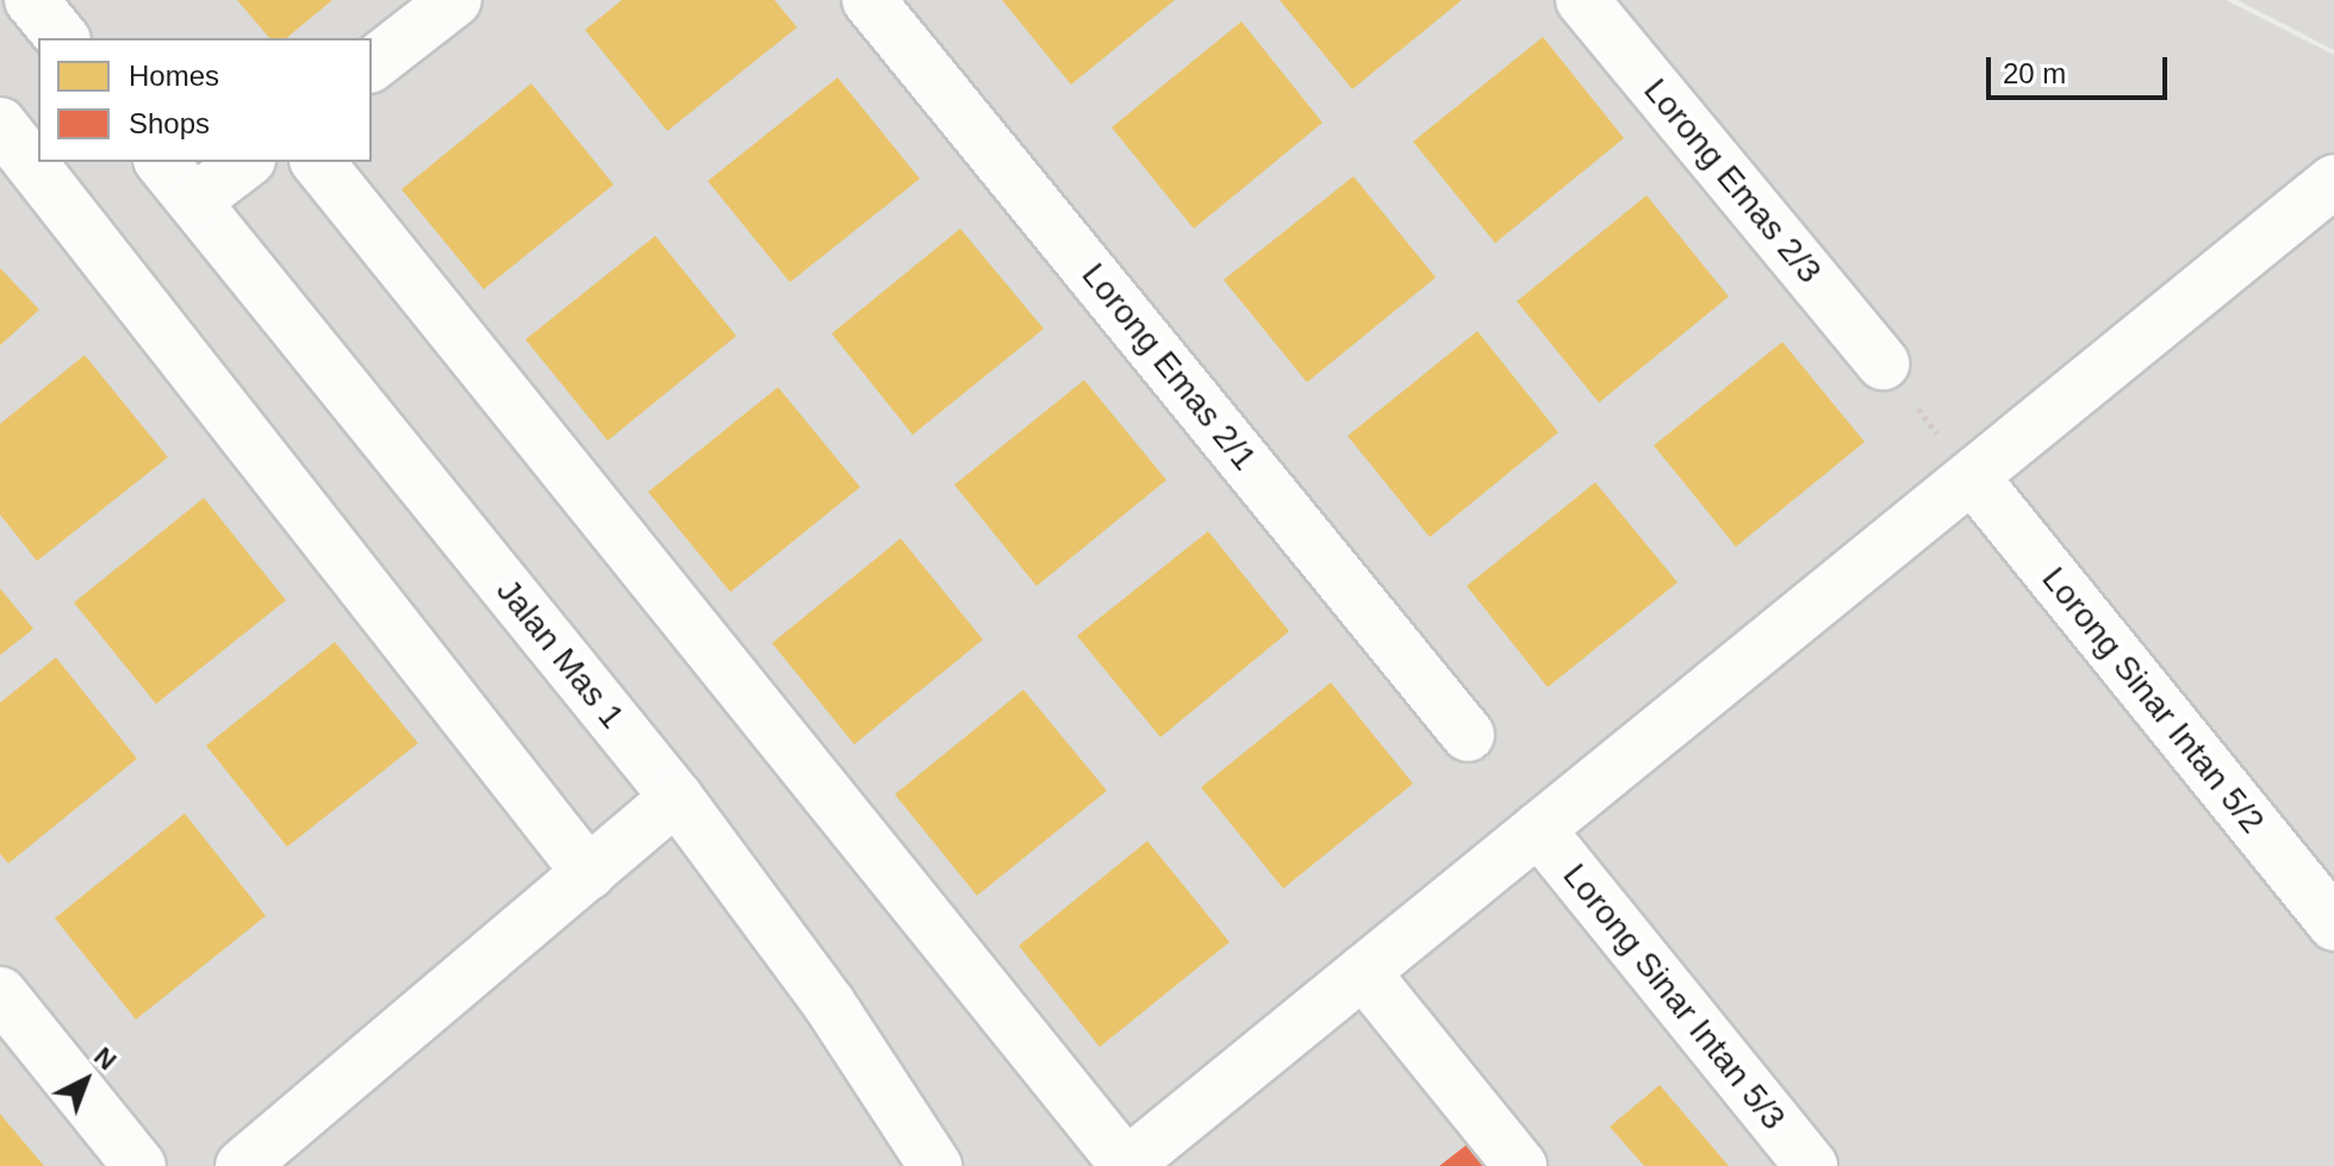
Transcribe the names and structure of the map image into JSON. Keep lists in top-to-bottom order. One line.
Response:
{"streets":{"street":["Lorong Emas 2/3","Lorong Emas 2/1","Jalan Mas 1","Lorong Sinar Intan 5/2","Lorong Sinar Intan 5/3"]},"legend":["Homes","Shops"],"scale_bar":"20 m","north":"top right"}
